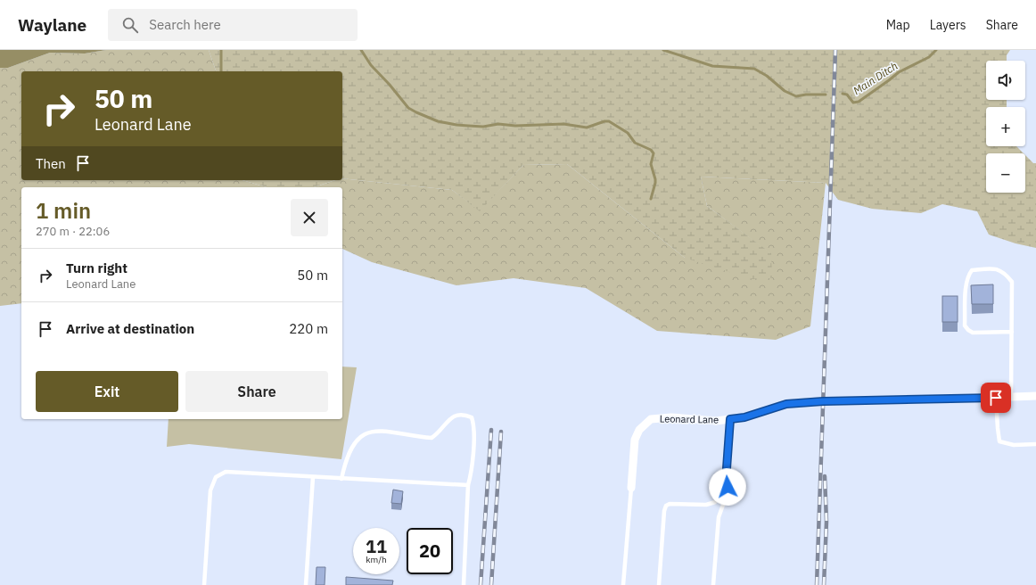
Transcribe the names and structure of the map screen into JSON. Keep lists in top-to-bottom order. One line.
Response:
{"streets":{"street":["Leonard Lane"]},"water":["Main Ditch"],"page":{"header":"Waylane","search":"Search here","nav":["Map","Layers","Share"],"map_buttons":["+","−"],"turn":["50 m","Leonard Lane"],"then":"Then","heading":["1 min","270 m · 22:06"],"list":[{"name":"Turn right","note":"Leonard Lane","value":"50 m"},{"name":"Arrive at destination","value":"220 m"}],"buttons":["Exit","Share"],"speed":"11 km/h","limit":"20"}}
